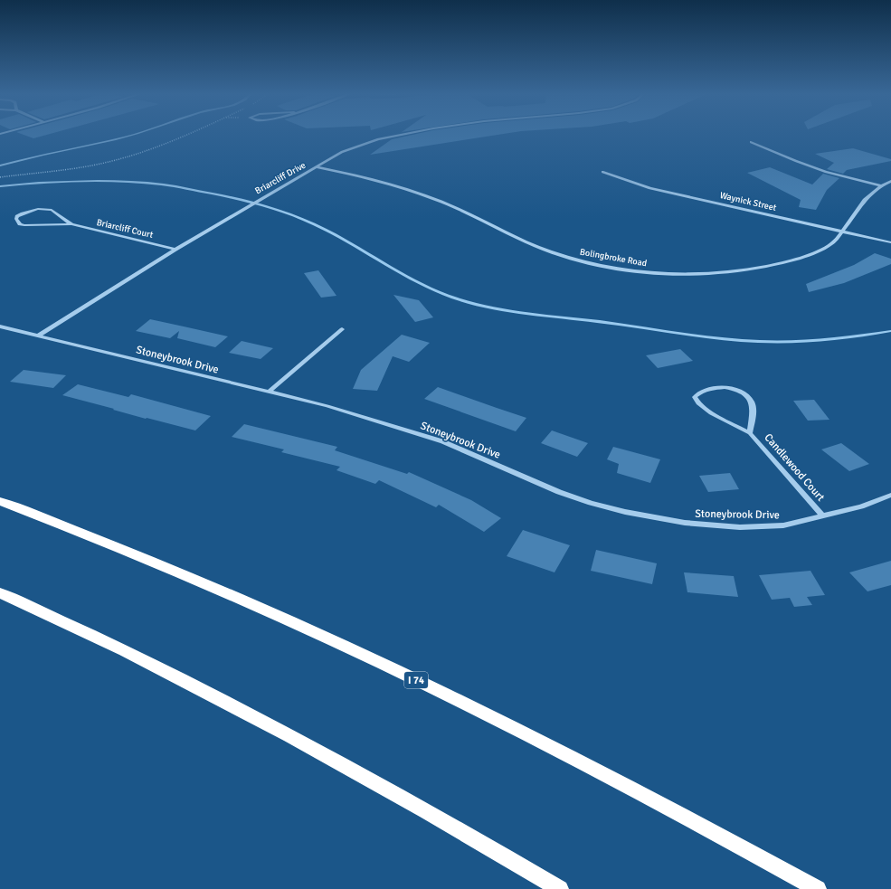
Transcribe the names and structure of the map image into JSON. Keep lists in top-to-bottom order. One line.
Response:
{"streets":{"highway":["I 74"],"street":["Briarcliff Drive","Waynick Street","Briarcliff Court","Bolingbroke Road","Stoneybrook Drive","Candlewood Court"]},"crossings":[["Briarcliff Drive","Briarcliff Court"],["Briarcliff Drive","Bolingbroke Road"],["Briarcliff Drive","Stoneybrook Drive"],["Waynick Street","Bolingbroke Road"],["Stoneybrook Drive","Candlewood Court"]]}
